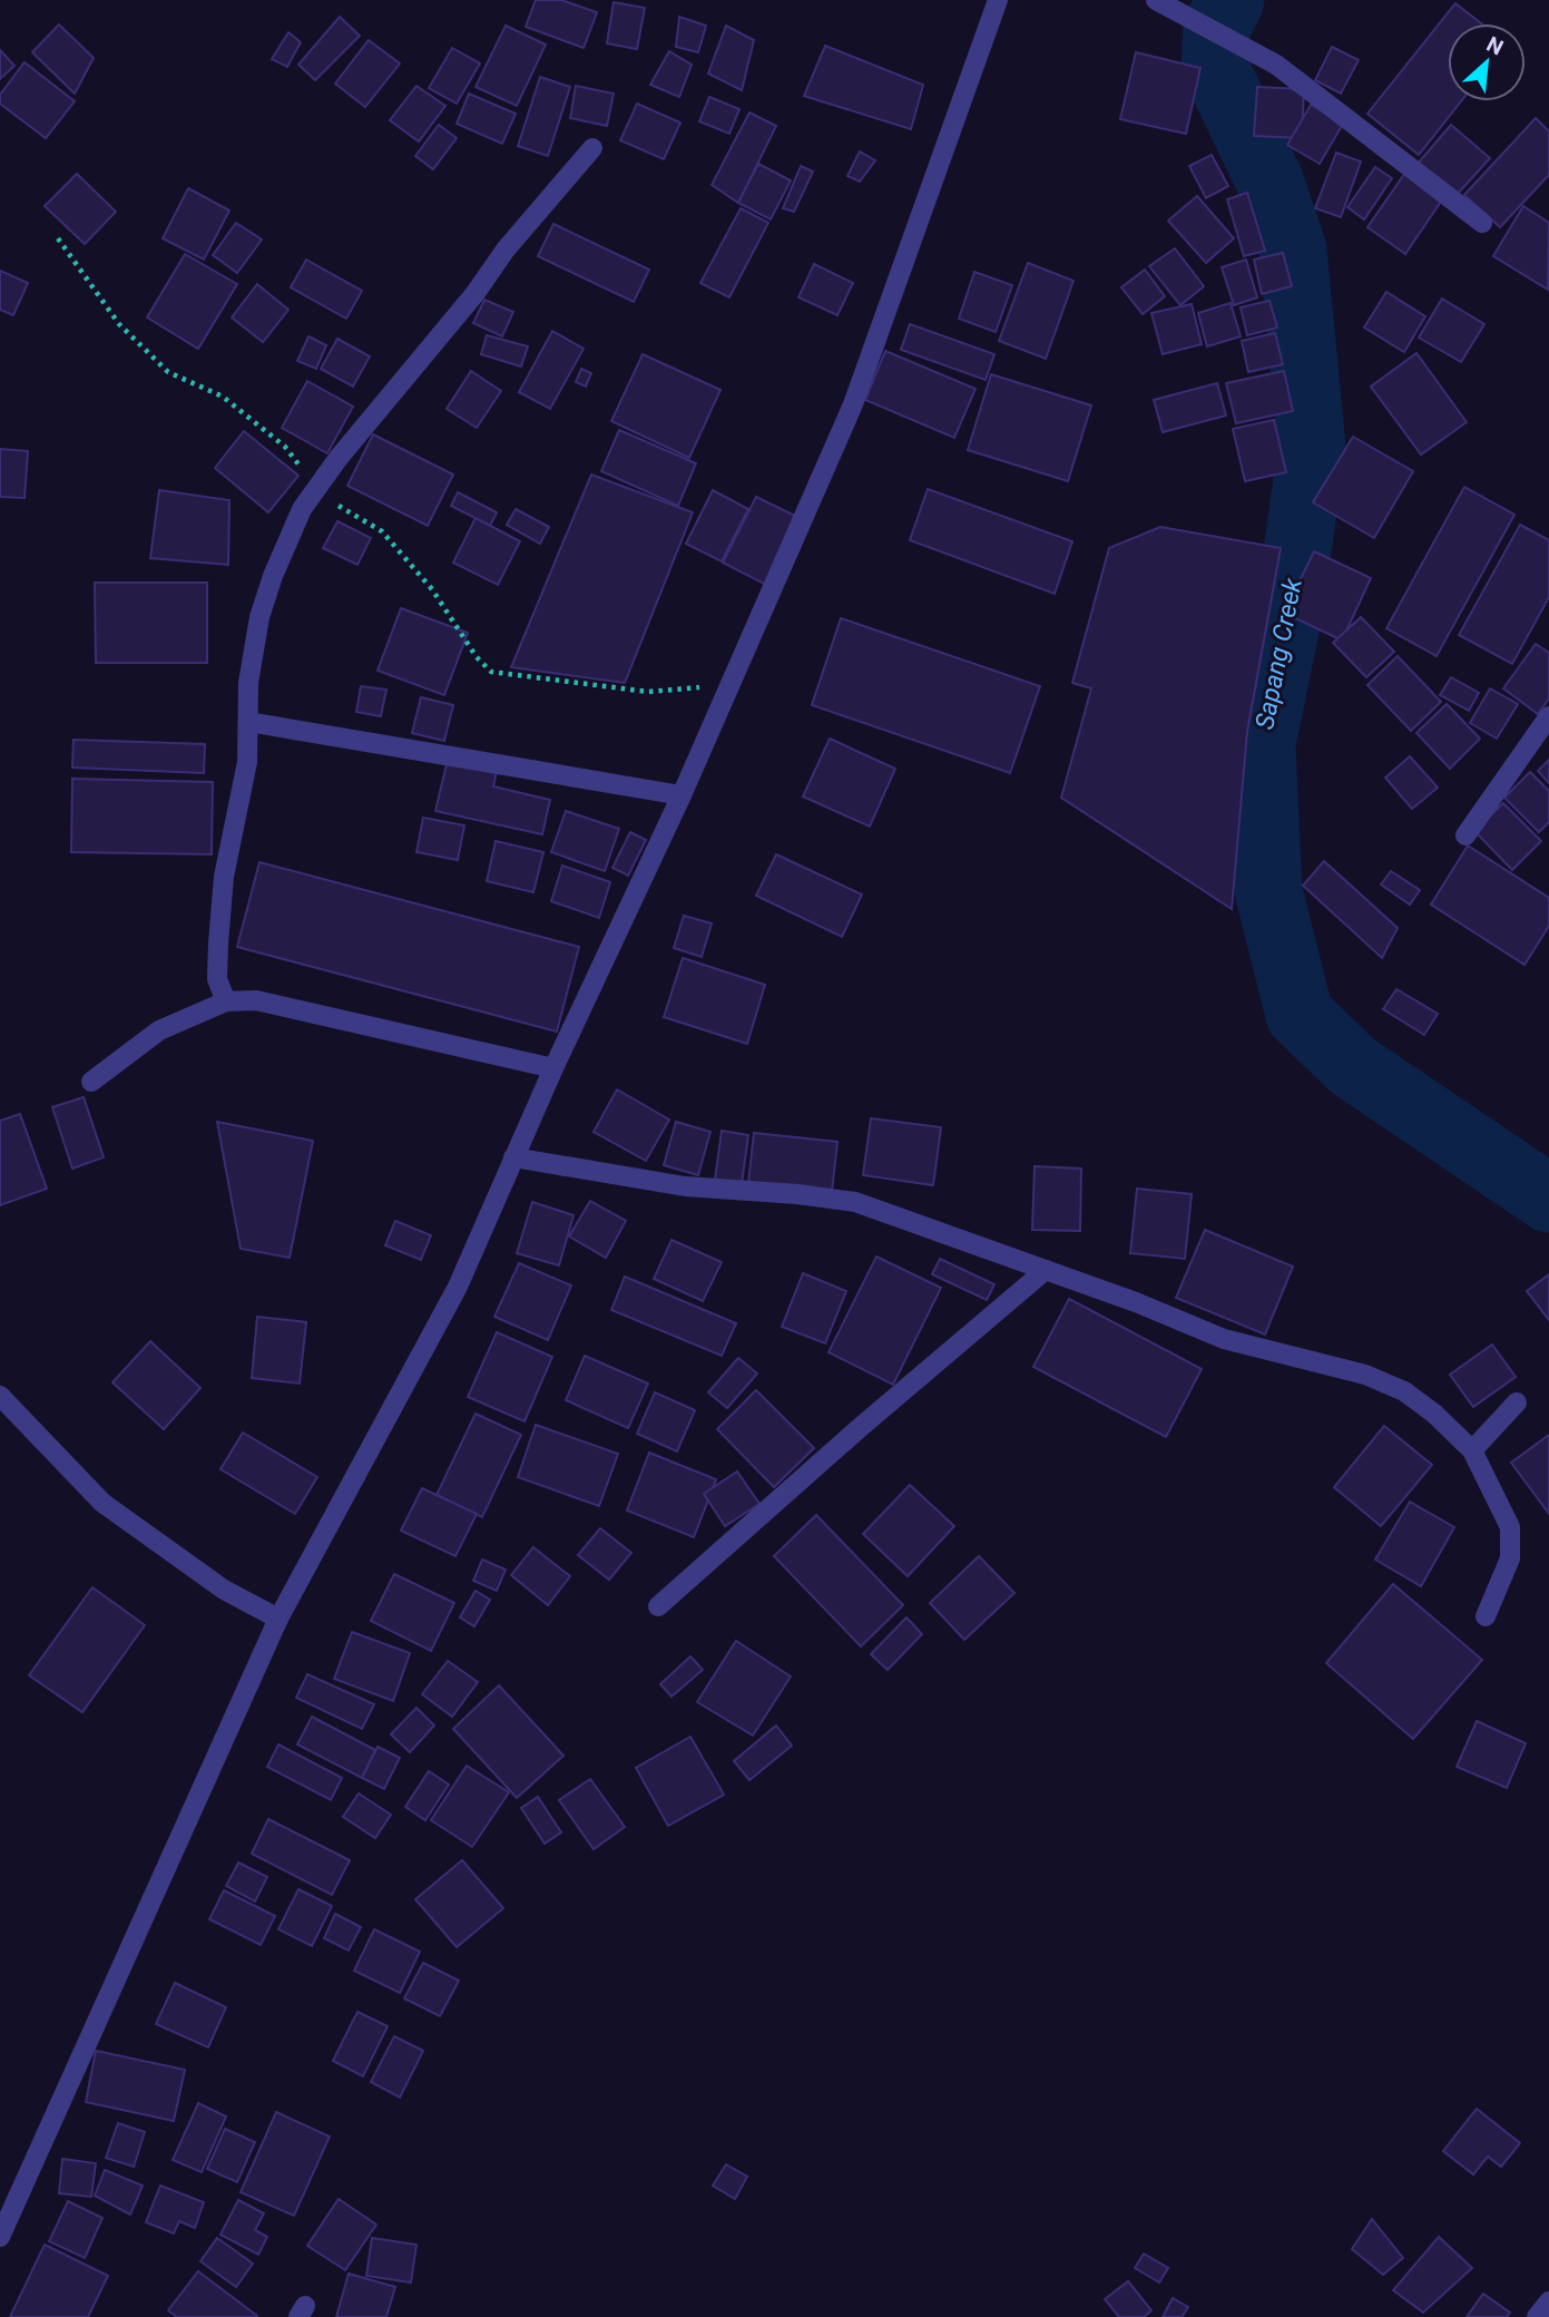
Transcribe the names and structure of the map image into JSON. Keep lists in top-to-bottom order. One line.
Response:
{"water":["Sapang Creek"],"north":"top right"}
